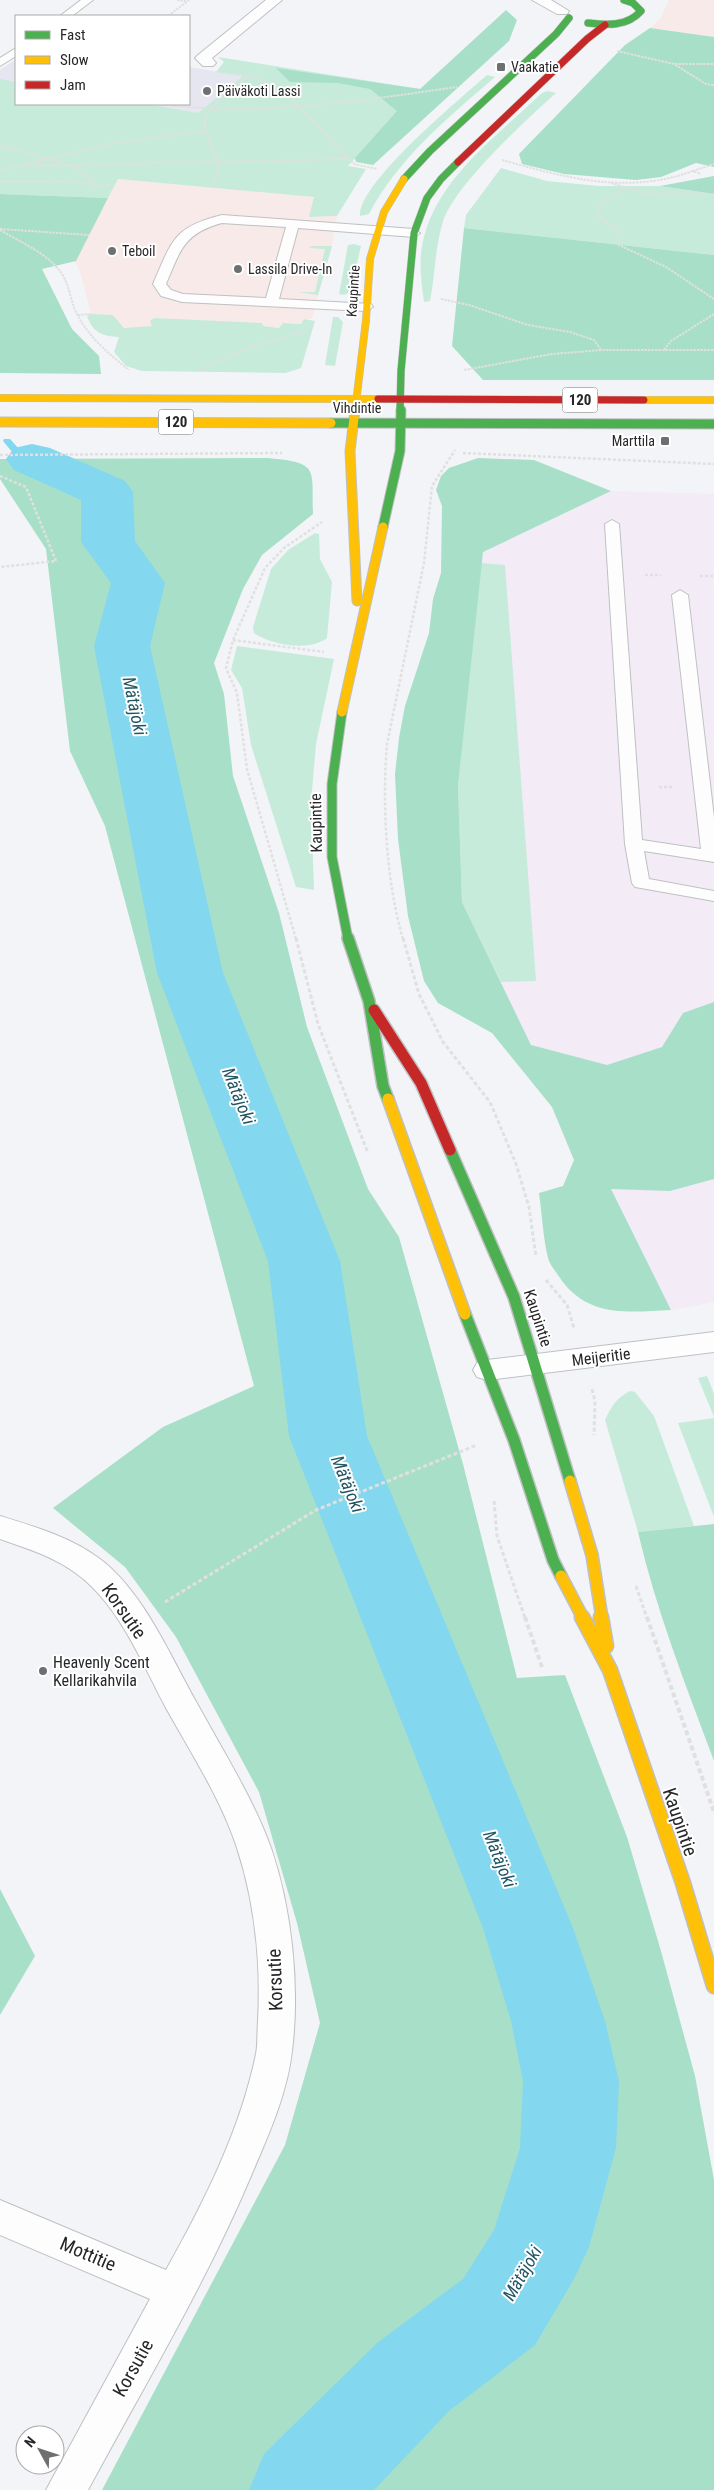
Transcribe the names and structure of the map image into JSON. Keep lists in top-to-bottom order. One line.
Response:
{"streets":{"main road":["Kaupintie","120","Vihdintie"],"street":["Meijeritie","Korsutie","Mottitie"]},"crossings":[["Kaupintie","Vihdintie"],["Kaupintie","Meijeritie"],["Korsutie","Mottitie"]],"water":["Mätäjoki"],"places":{"transit":["Vaakatie","Marttila"],"other":["Päiväkoti Lassi","Teboil","Lassila Drive-In","Heavenly Scent Kellarikahvila"]},"legend":["Fast","Slow","Jam"],"north":"top left"}
